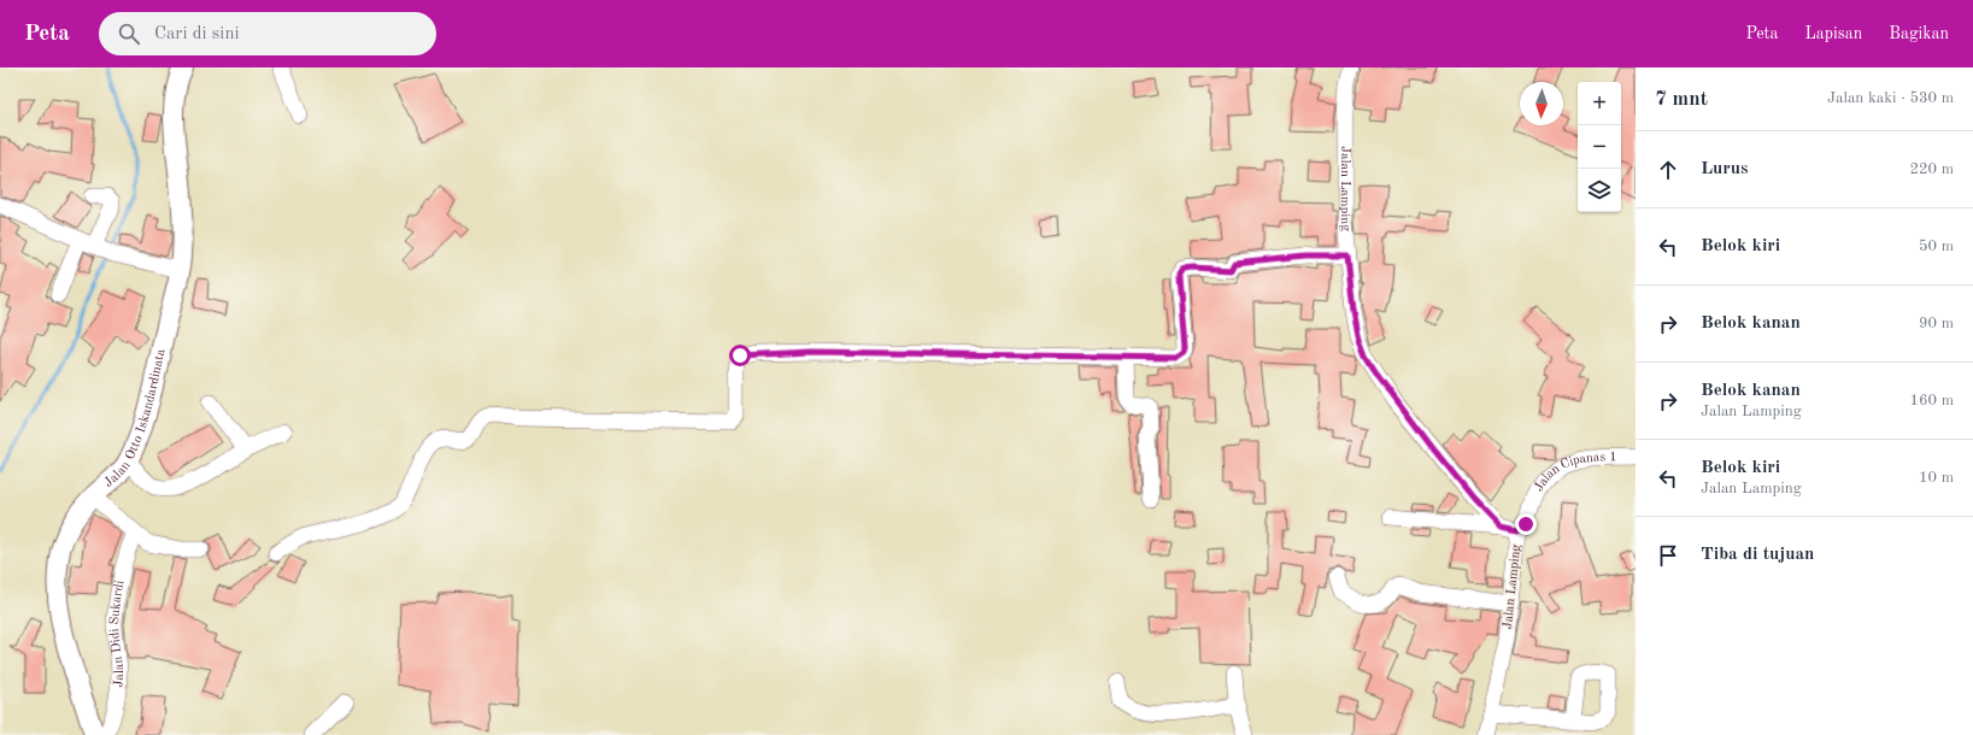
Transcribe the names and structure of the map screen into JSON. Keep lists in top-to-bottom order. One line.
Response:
{"streets":{"main road":["Jalan Otto Iskandardinata"],"street":["Jalan Lamping","Jalan Cipanas 1","Jalan Didi Sukardi"]},"crossings":[["Jalan Lamping","Jalan Cipanas 1"]],"north":"bottom","page":{"header":"Peta","search":"Cari di sini","nav":["Peta","Lapisan","Bagikan"],"heading":["7 mnt","Jalan kaki · 530 m"],"map_buttons":["+","−"],"list":[["Lurus","220 m"],["Belok kiri","50 m"],["Belok kanan","90 m"],["Belok kanan","Jalan Lamping","160 m"],["Belok kiri","Jalan Lamping","10 m"],"Tiba di tujuan"]}}
